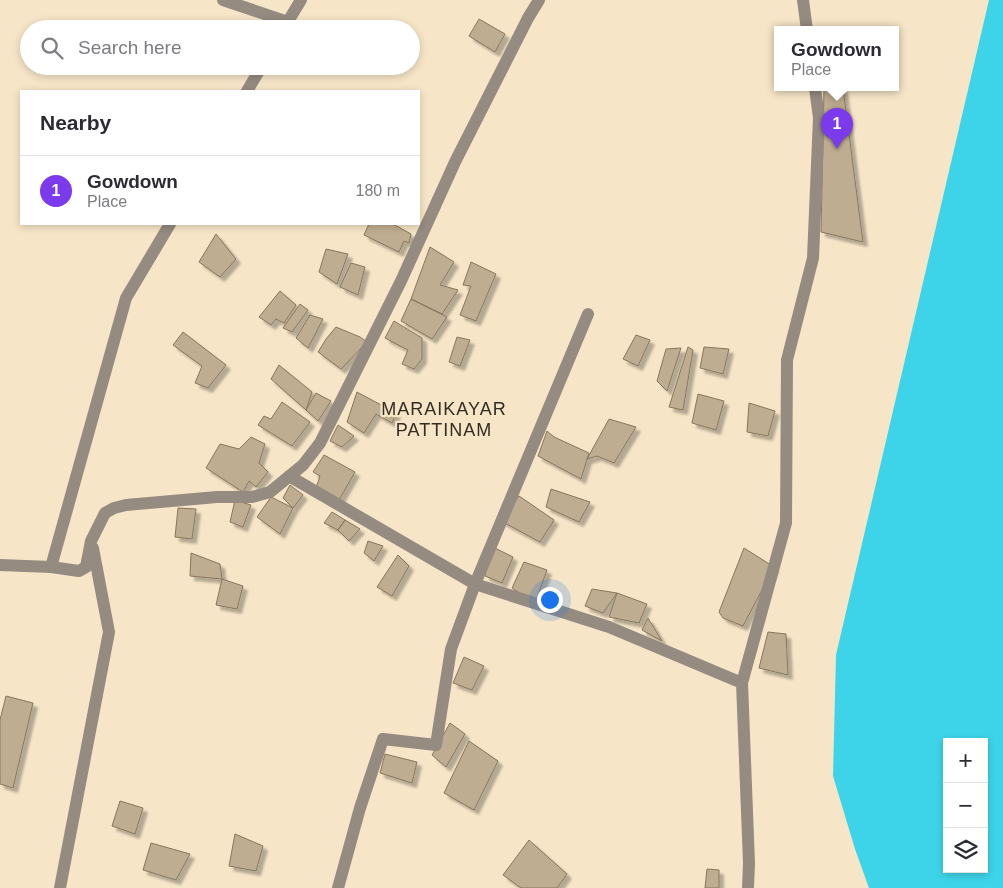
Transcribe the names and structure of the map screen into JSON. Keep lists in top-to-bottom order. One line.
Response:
{"districts":["MARAIKAYAR PATTINAM"],"page":{"search":"Search here","popup":["Gowdown","Place"],"heading":"Nearby","pins":"1","list":[{"mark":"1","name":"Gowdown","note":"Place","value":"180 m"}],"map_buttons":["+","−"]}}
